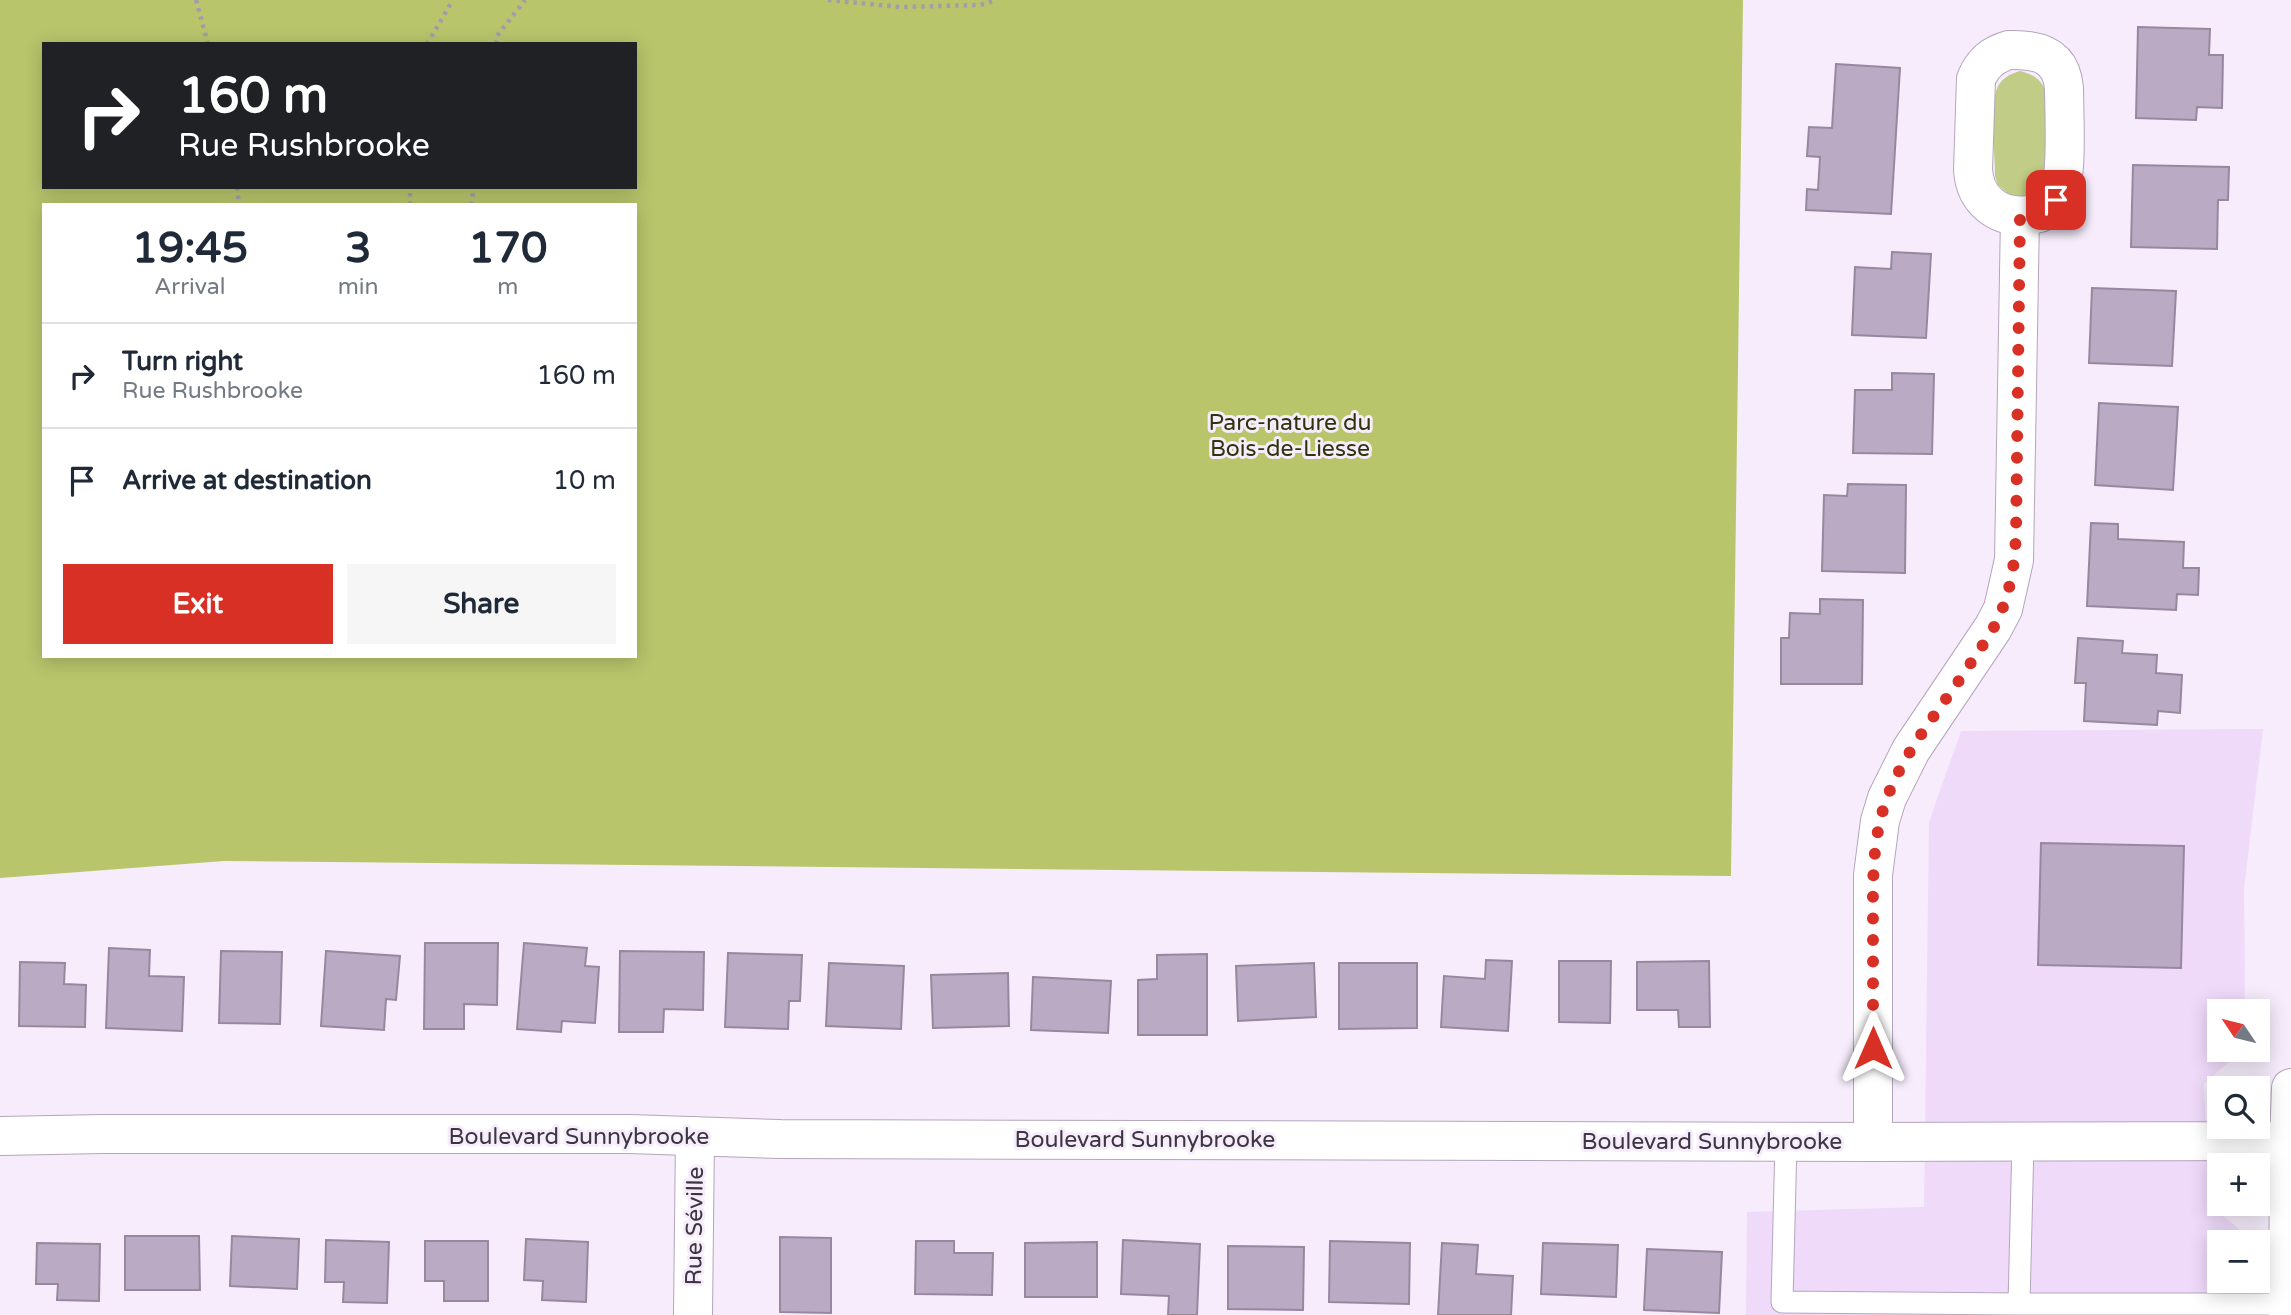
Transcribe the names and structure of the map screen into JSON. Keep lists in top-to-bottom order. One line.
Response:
{"streets":{"street":["Boulevard Sunnybrooke","Rue Séville"]},"crossings":[["Boulevard Sunnybrooke","Rue Séville"]],"parks":["Parc-nature du Bois-de-Liesse"],"north":"top left","page":{"turn":["160 m","Rue Rushbrooke"],"eta":["19:45","Arrival","3","min","170","m"],"list":[{"name":"Turn right","note":"Rue Rushbrooke","value":"160 m"},{"name":"Arrive at destination","value":"10 m"}],"buttons":["Exit","Share"],"map_buttons":["+","−"]}}
